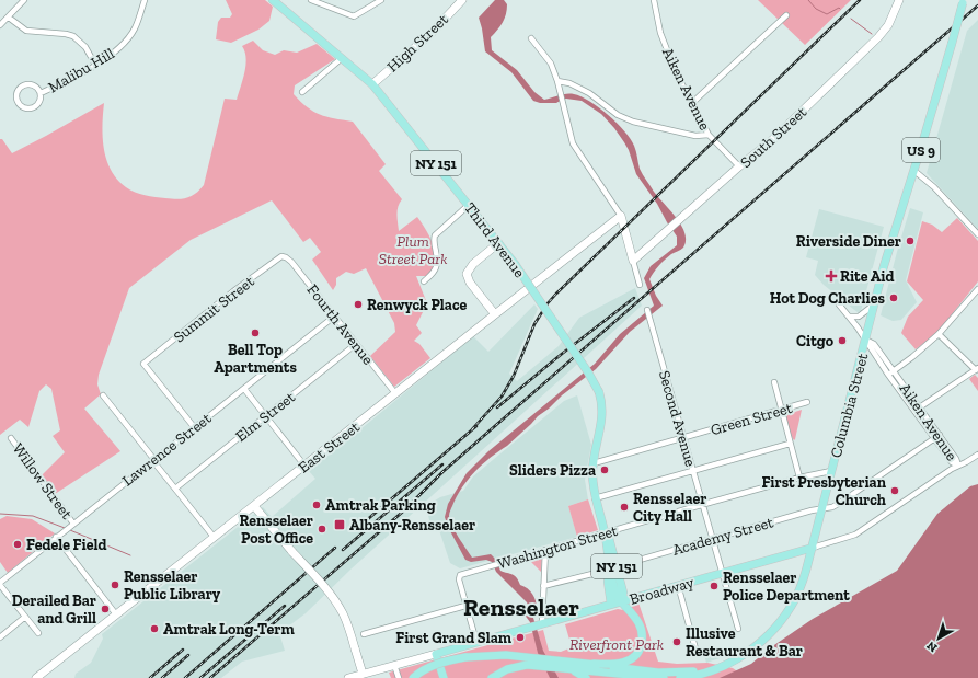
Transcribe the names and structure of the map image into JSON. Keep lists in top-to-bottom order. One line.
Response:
{"streets":{"main road":["US 9","NY 151","Third Avenue","Columbia Street","Broadway"],"street":["High Street","Malibu Hill","Aiken Avenue","South Street","Summit Street","Fourth Avenue","Elm Street","Second Avenue","Green Street","East Street","Lawrence Street","Willow Street","Academy Street","Washington Street"]},"crossings":[["High Street","Third Avenue"],["Aiken Avenue","South Street"],["Aiken Avenue","US 9"],["Aiken Avenue","Columbia Street"],["Aiken Avenue","Academy Street"],["Aiken Avenue","Broadway"],["US 9","Columbia Street"],["US 9","Broadway"],["Third Avenue","Green Street"],["Third Avenue","Academy Street"],["Third Avenue","Washington Street"],["Third Avenue","Broadway"],["Summit Street","Fourth Avenue"],["Summit Street","Lawrence Street"],["Fourth Avenue","Elm Street"],["Fourth Avenue","East Street"],["Fourth Avenue","Lawrence Street"],["Columbia Street","Academy Street"],["Columbia Street","Washington Street"],["Columbia Street","Broadway"],["Second Avenue","Green Street"],["Second Avenue","Academy Street"],["Second Avenue","Washington Street"],["Second Avenue","Broadway"],["East Street","Willow Street"],["Lawrence Street","Willow Street"]],"districts":["Rensselaer"],"parks":["Plum Street Park","Riverfront Park"],"places":{"other":["Riverside Diner","Hot Dog Charlies","Renwyck Place","Bell Top Apartments","Citgo","Sliders Pizza","First Presbyterian Church","Amtrak Parking","Rensselaer City Hall","Rensselaer Post Office","Fedele Field","Rensselaer Public Library","Rensselaer Police Department","Derailed Bar and Grill","Amtrak Long-Term","First Grand Slam","Illusive Restaurant & Bar"],"health":["Rite Aid"],"transit":["Albany-Rensselaer"]},"north":"bottom left"}
